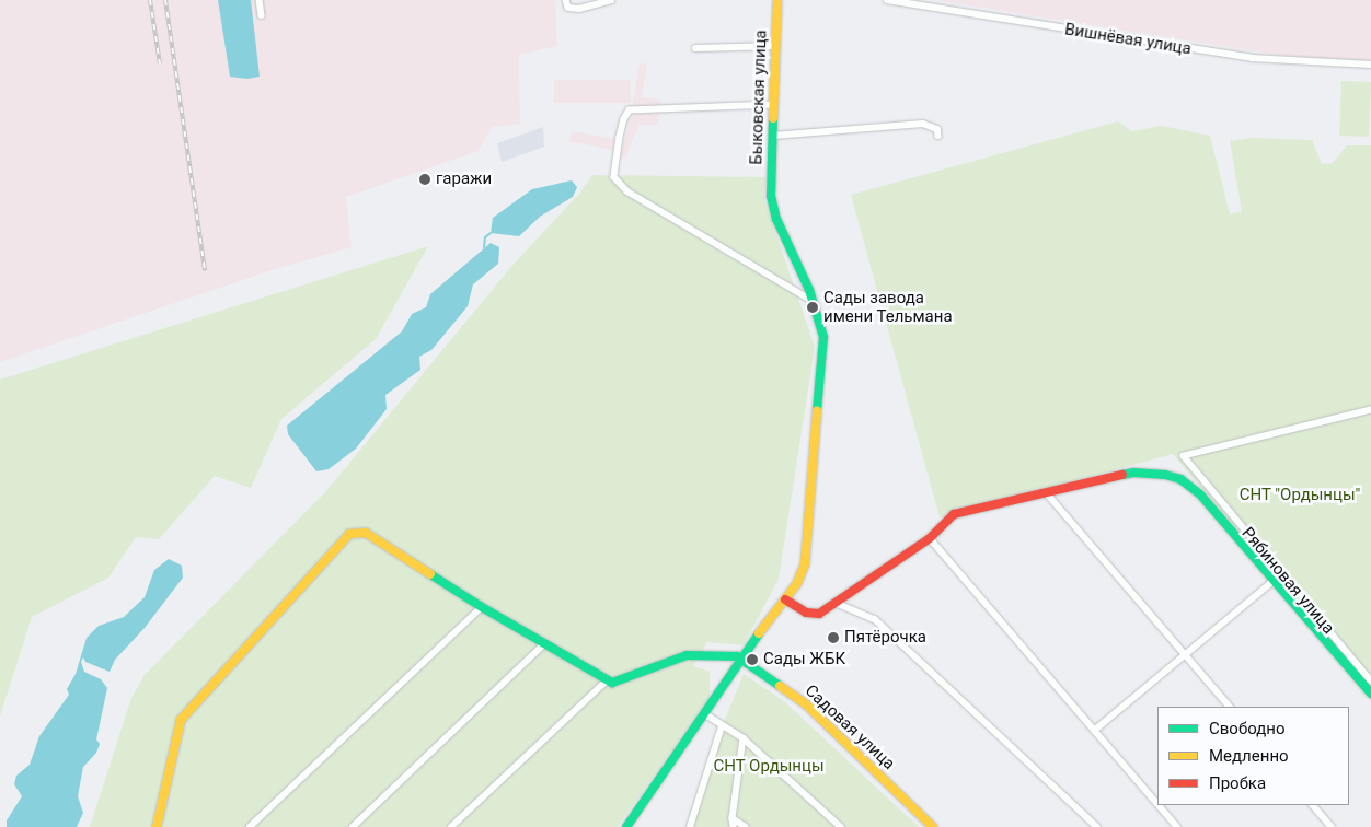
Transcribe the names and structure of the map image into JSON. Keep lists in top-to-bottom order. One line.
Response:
{"streets":{"street":["Вишнёвая улица","Быковская улица","Рябиновая улица","Садовая улица"]},"crossings":[["Быковская улица","Садовая улица"]],"parks":["СНТ \"Ордынцы\"","СНТ Ордынцы"],"places":["гаражи","Сады завода имени Тельмана","Пятёрочка","Сады ЖБК"],"legend":["Свободно","Медленно","Пробка"]}
